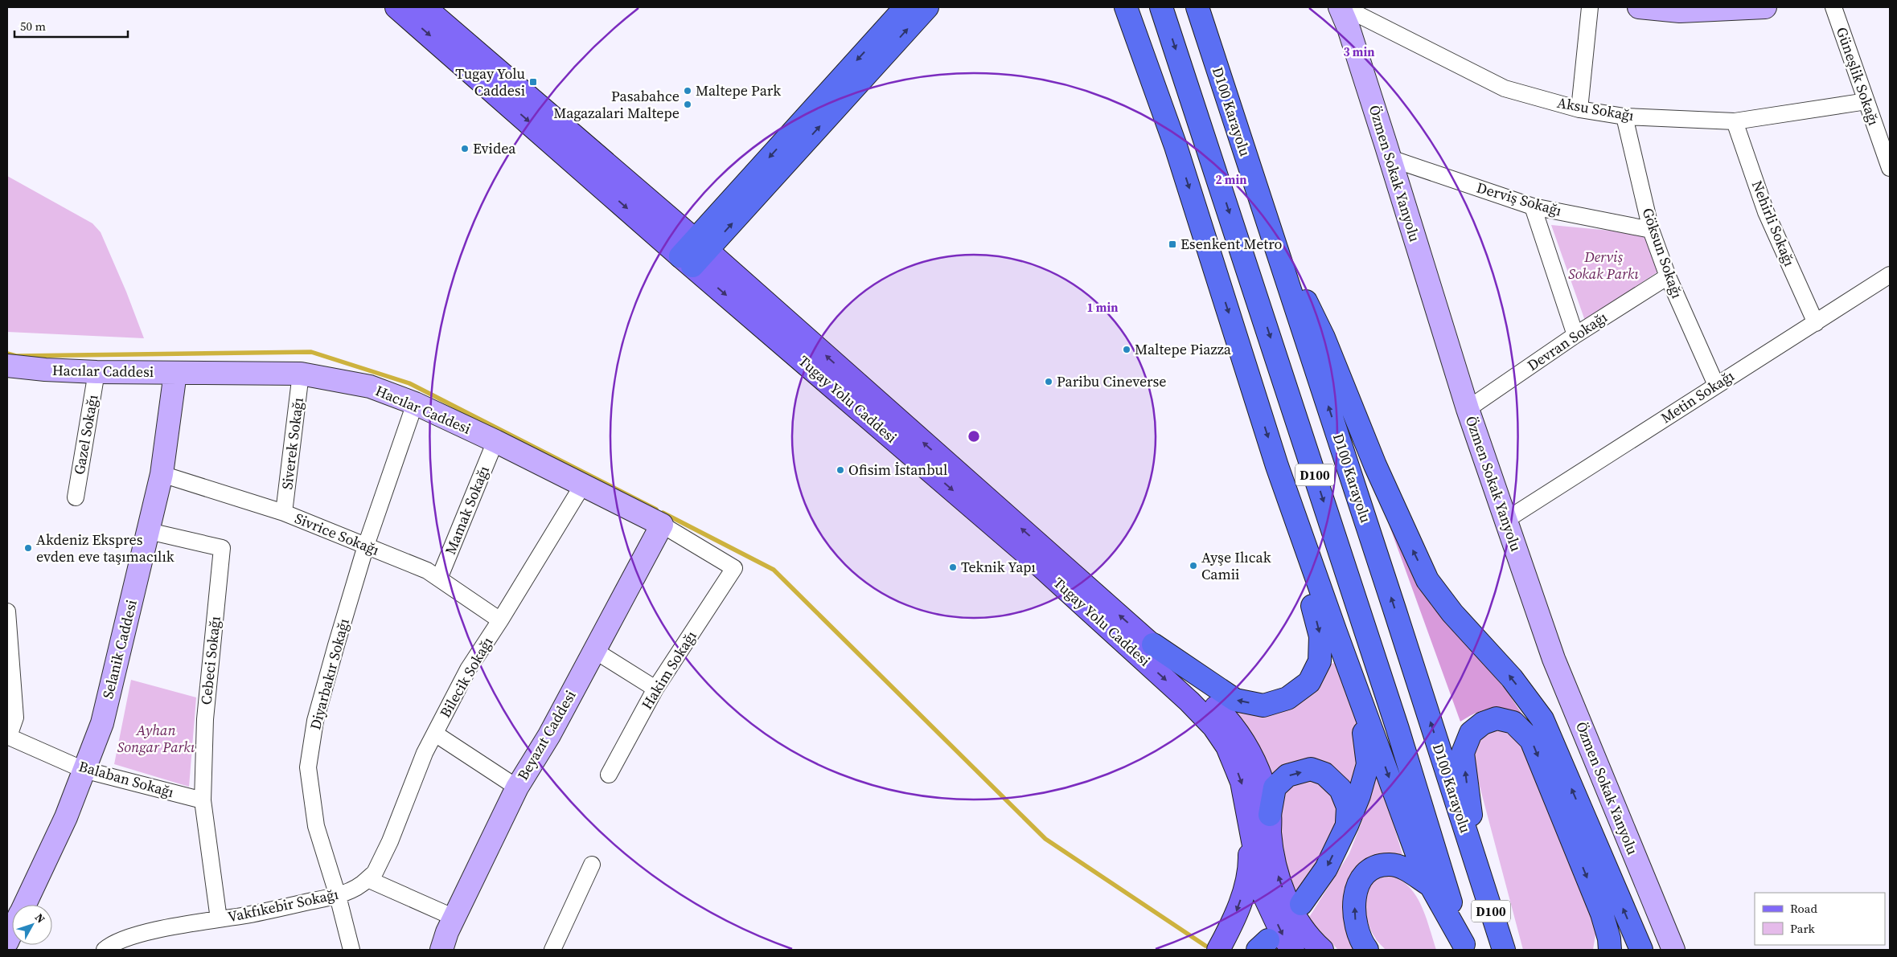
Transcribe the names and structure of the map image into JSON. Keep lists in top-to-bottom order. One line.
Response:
{"streets":{"highway":["D100 Karayolu","D100"],"main road":["Tugay Yolu Caddesi"],"street":["Güneşlik Sokağı","Aksu Sokağı","Özmen Sokak Yanyolu","Derviş Sokağı","Nehirli Sokağı","Göksun Sokağı","Devran Sokağı","Hacılar Caddesi","Metin Sokağı","Gazel Sokağı","Siverek Sokağı","Mamak Sokağı","Sivrice Sokağı","Selanik Caddesi","Cebeci Sokağı","Hakim Sokağı","Diyarbakır Sokağı","Bilecik Sokağı","Beyazıt Caddesi","Balaban Sokağı","Vakfıkebir Sokağı"]},"crossings":[["Güneşlik Sokağı","Aksu Sokağı"],["Aksu Sokağı","Nehirli Sokağı"],["Aksu Sokağı","Göksun Sokağı"],["Özmen Sokak Yanyolu","Derviş Sokağı"],["Özmen Sokak Yanyolu","Devran Sokağı"],["Özmen Sokak Yanyolu","Metin Sokağı"],["Derviş Sokağı","Göksun Sokağı"],["Nehirli Sokağı","Metin Sokağı"],["Göksun Sokağı","Devran Sokağı"],["Göksun Sokağı","Metin Sokağı"],["Hacılar Caddesi","Gazel Sokağı"],["Hacılar Caddesi","Siverek Sokağı"],["Hacılar Caddesi","Mamak Sokağı"],["Hacılar Caddesi","Selanik Caddesi"],["Hacılar Caddesi","Hakim Sokağı"],["Hacılar Caddesi","Diyarbakır Sokağı"],["Hacılar Caddesi","Bilecik Sokağı"],["Hacılar Caddesi","Beyazıt Caddesi"],["Siverek Sokağı","Sivrice Sokağı"],["Mamak Sokağı","Sivrice Sokağı"],["Sivrice Sokağı","Selanik Caddesi"],["Sivrice Sokağı","Diyarbakır Sokağı"],["Sivrice Sokağı","Bilecik Sokağı"],["Selanik Caddesi","Cebeci Sokağı"],["Selanik Caddesi","Balaban Sokağı"],["Cebeci Sokağı","Balaban Sokağı"],["Cebeci Sokağı","Vakfıkebir Sokağı"],["Diyarbakır Sokağı","Vakfıkebir Sokağı"],["Bilecik Sokağı","Vakfıkebir Sokağı"]],"parks":["Derviş Sokak Parkı","Ayhan Songar Parkı"],"places":{"transit":["Tugay Yolu Caddesi","Esenkent Metro"],"other":["Maltepe Park","Pasabahce Magazalari Maltepe","Evidea","Maltepe Piazza","Paribu Cineverse","Ofisim İstanbul","Akdeniz Ekspres evden eve taşımacılık","Ayşe Ilıcak Camii","Teknik Yapı"]},"legend":["Road","Park"],"scale_bar":"50 m","north":"top right","rings":["3 min","2 min","1 min"]}
